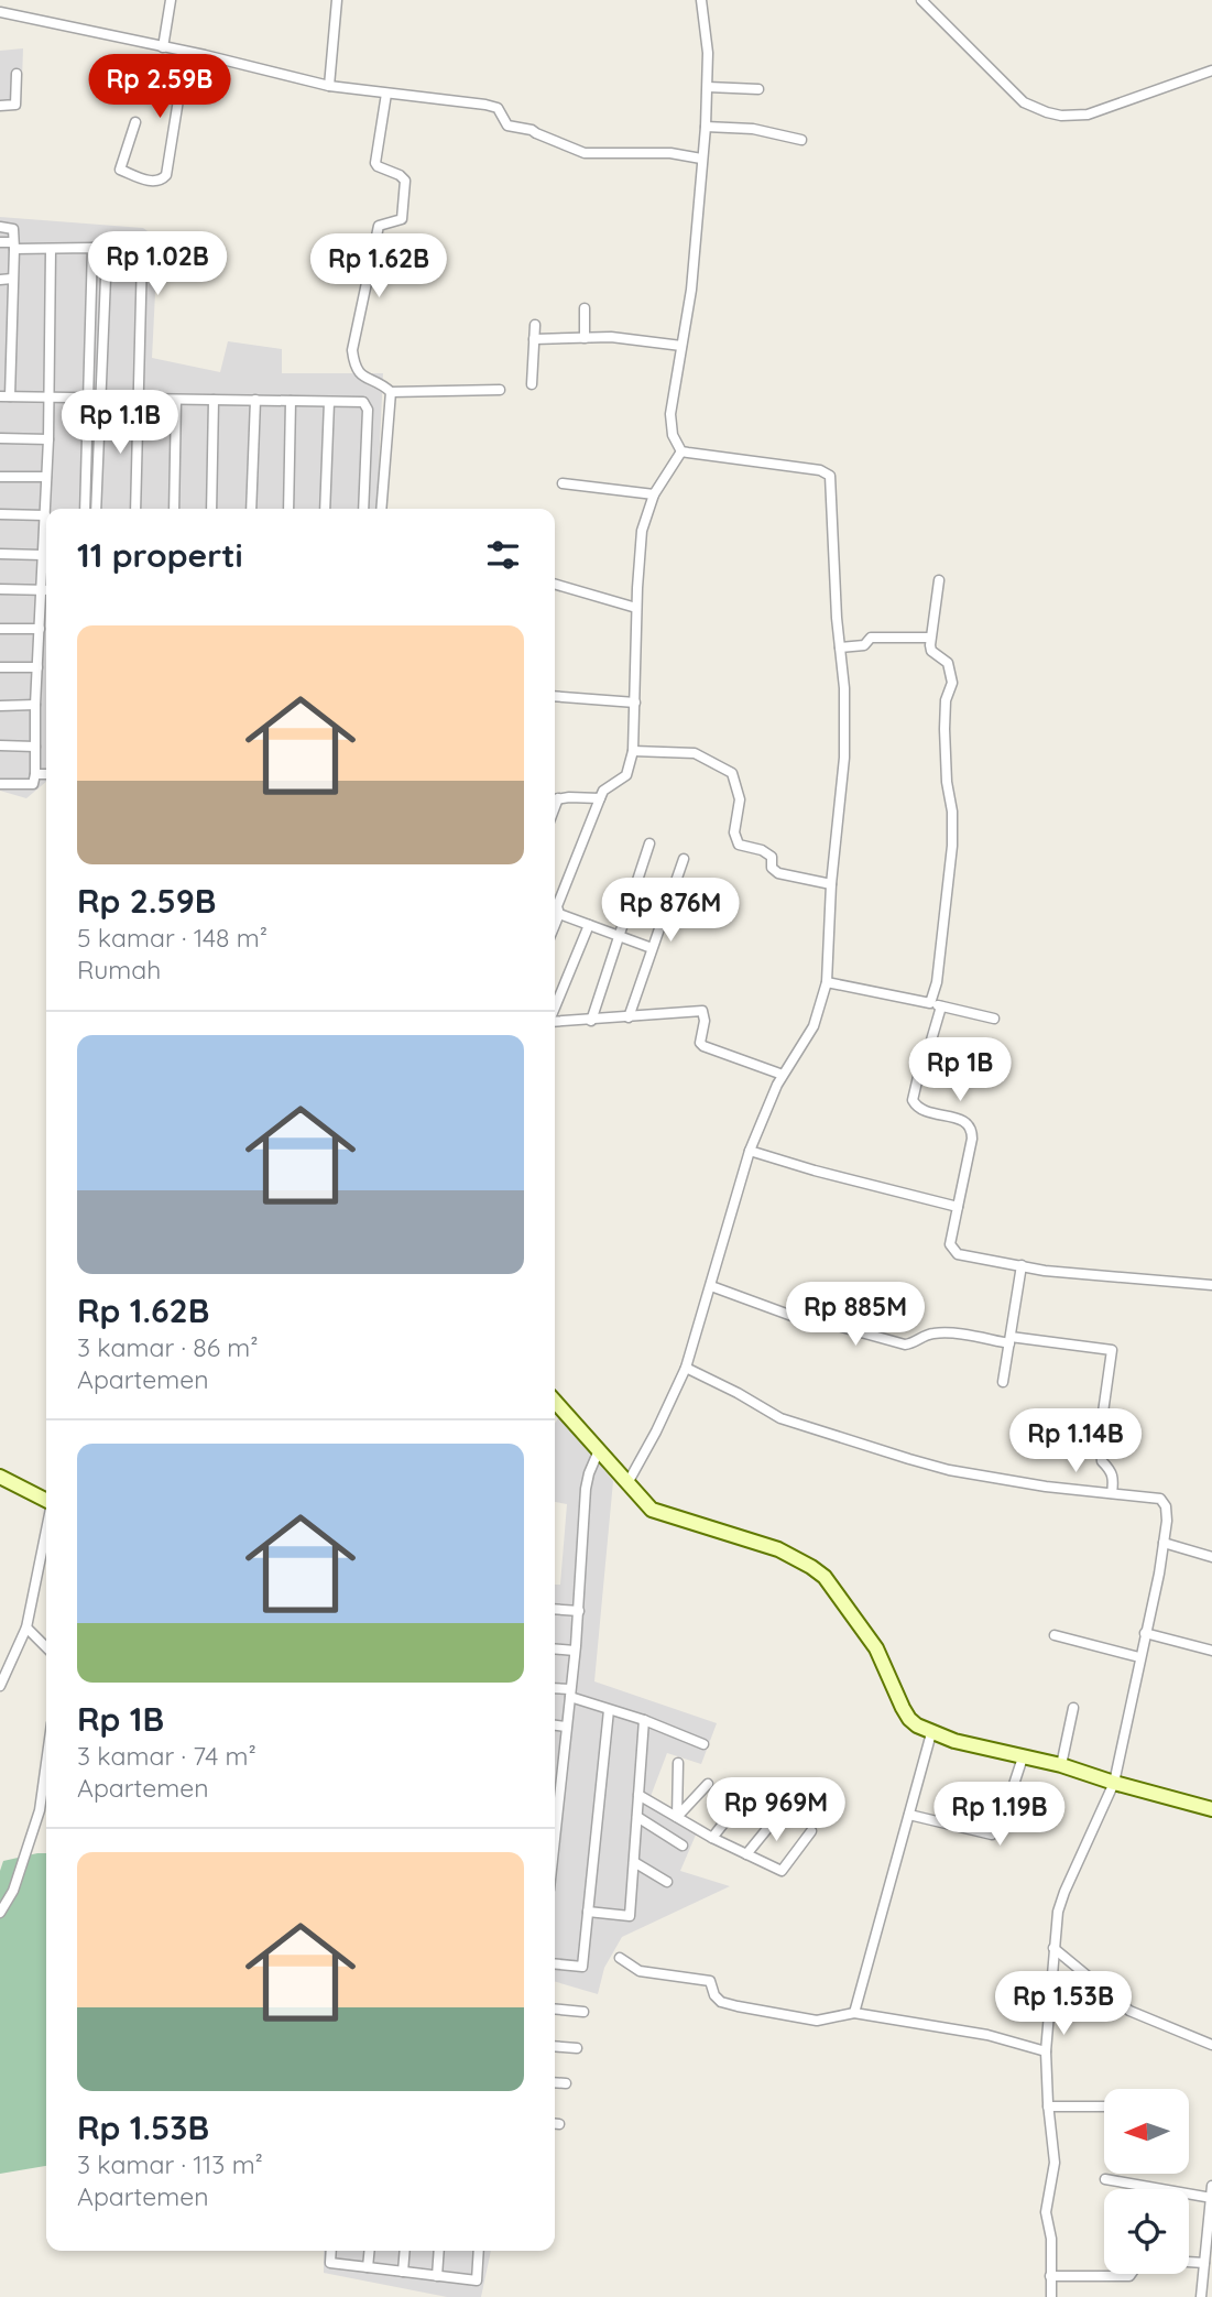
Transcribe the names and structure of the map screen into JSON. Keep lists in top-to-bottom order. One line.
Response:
{"north":"left","page":{"price":["Rp 2.59B","Rp 1.02B","Rp 1.62B","Rp 1.1B","Rp 876M","Rp 1B","Rp 885M","Rp 1.14B","Rp 969M","Rp 1.19B","Rp 1.53B"],"heading":"11 properti","list":[{"name":"Rp 2.59B","note":"5 kamar · 148 m² · Rumah"},{"name":"Rp 1.62B","note":"3 kamar · 86 m² · Apartemen"},{"name":"Rp 1B","note":"3 kamar · 74 m² · Apartemen"},{"name":"Rp 1.53B","note":"3 kamar · 113 m² · Apartemen"}]}}
